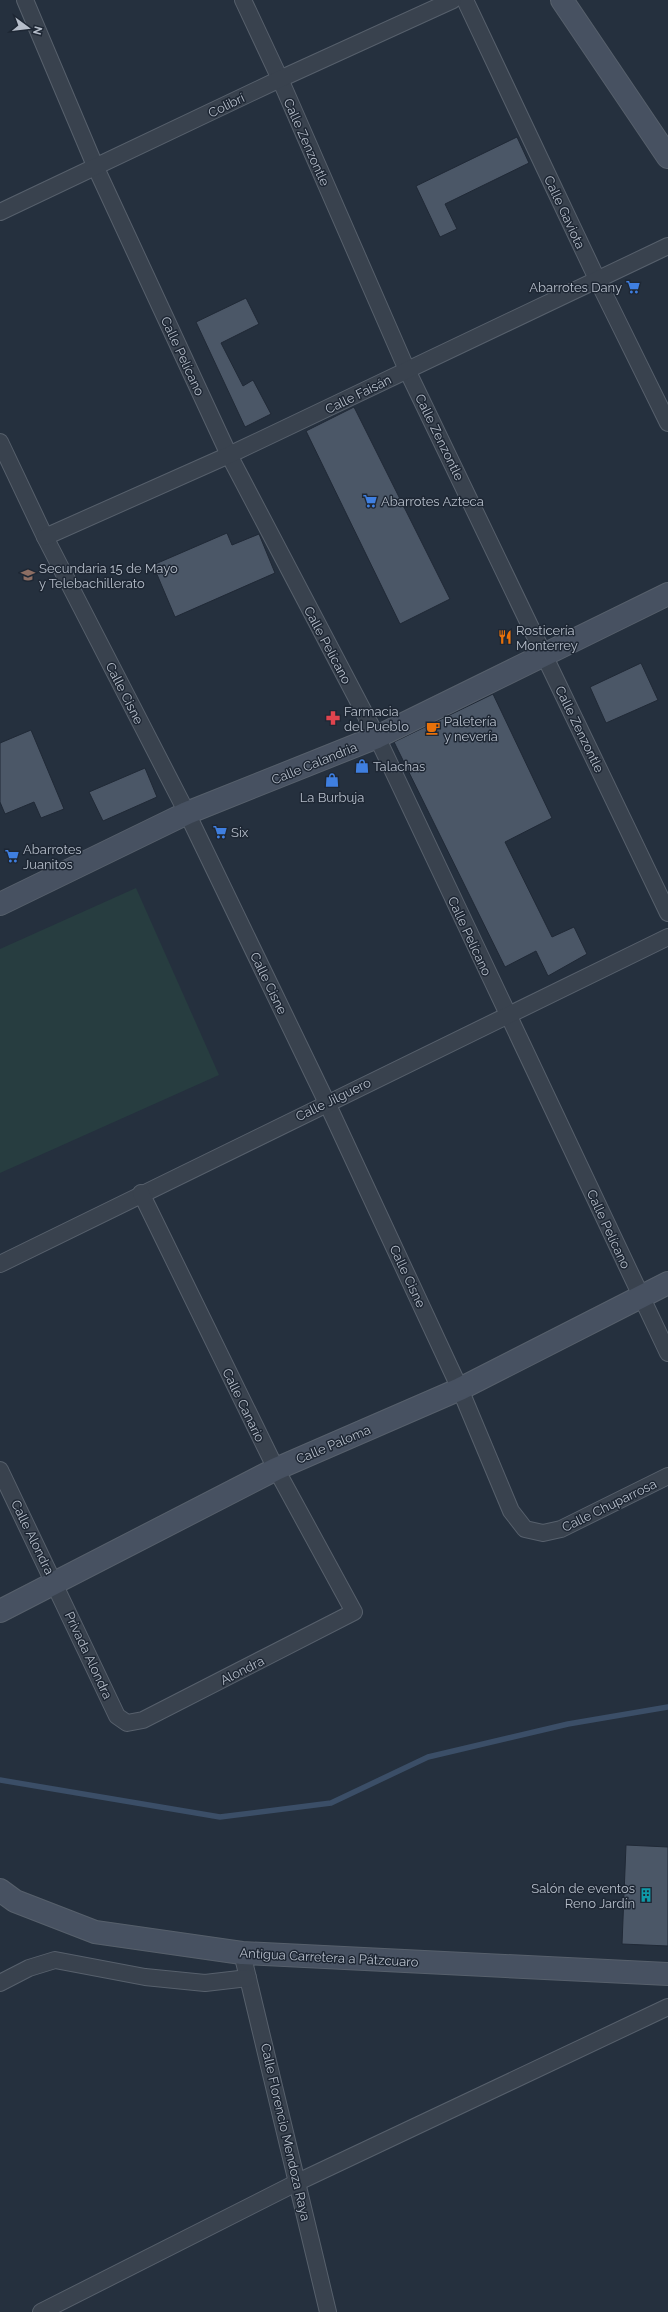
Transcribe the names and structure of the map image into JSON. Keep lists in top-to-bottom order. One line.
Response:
{"streets":{"street":["Colibrí","Calle Zenzontle","Calle Gaviota","Calle Pelícano","Calle Faisán","Calle Cisne","Calle Calandria","Calle Jilguero","Calle Canario","Calle Paloma","Calle Chuparrosa","Calle Alondra","Privada Alondra","Alondra","Antigua Carretera a Pátzcuaro","Calle Florencio Mendoza Raya"]},"crossings":[["Colibrí","Calle Zenzontle"],["Colibrí","Calle Pelícano"],["Calle Zenzontle","Calle Faisán"],["Calle Zenzontle","Calle Calandria"],["Calle Gaviota","Calle Faisán"],["Calle Pelícano","Calle Faisán"],["Calle Pelícano","Calle Calandria"],["Calle Pelícano","Calle Jilguero"],["Calle Pelícano","Calle Paloma"],["Calle Faisán","Calle Cisne"],["Calle Cisne","Calle Calandria"],["Calle Cisne","Calle Jilguero"],["Calle Cisne","Calle Paloma"],["Calle Cisne","Calle Chuparrosa"],["Calle Jilguero","Calle Canario"],["Calle Canario","Calle Paloma"],["Calle Canario","Alondra"],["Calle Paloma","Calle Alondra"],["Calle Paloma","Privada Alondra"],["Calle Alondra","Privada Alondra"],["Privada Alondra","Alondra"],["Antigua Carretera a Pátzcuaro","Calle Florencio Mendoza Raya"]],"places":{"supermarket":["Abarrotes Dany","Abarrotes Azteca","Six","Abarrotes Juanitos"],"school or university":["Secundaria 15 de Mayo y Telebachillerato"],"restaurant":["Rosticería Monterrey"],"pharmacy":["Farmacia del Pueblo"],"cafe":["Paletería y nevería"],"shop":["Talachas","La Burbuja"],"building":["Salón de eventos Reno Jardín"]},"north":"right"}
